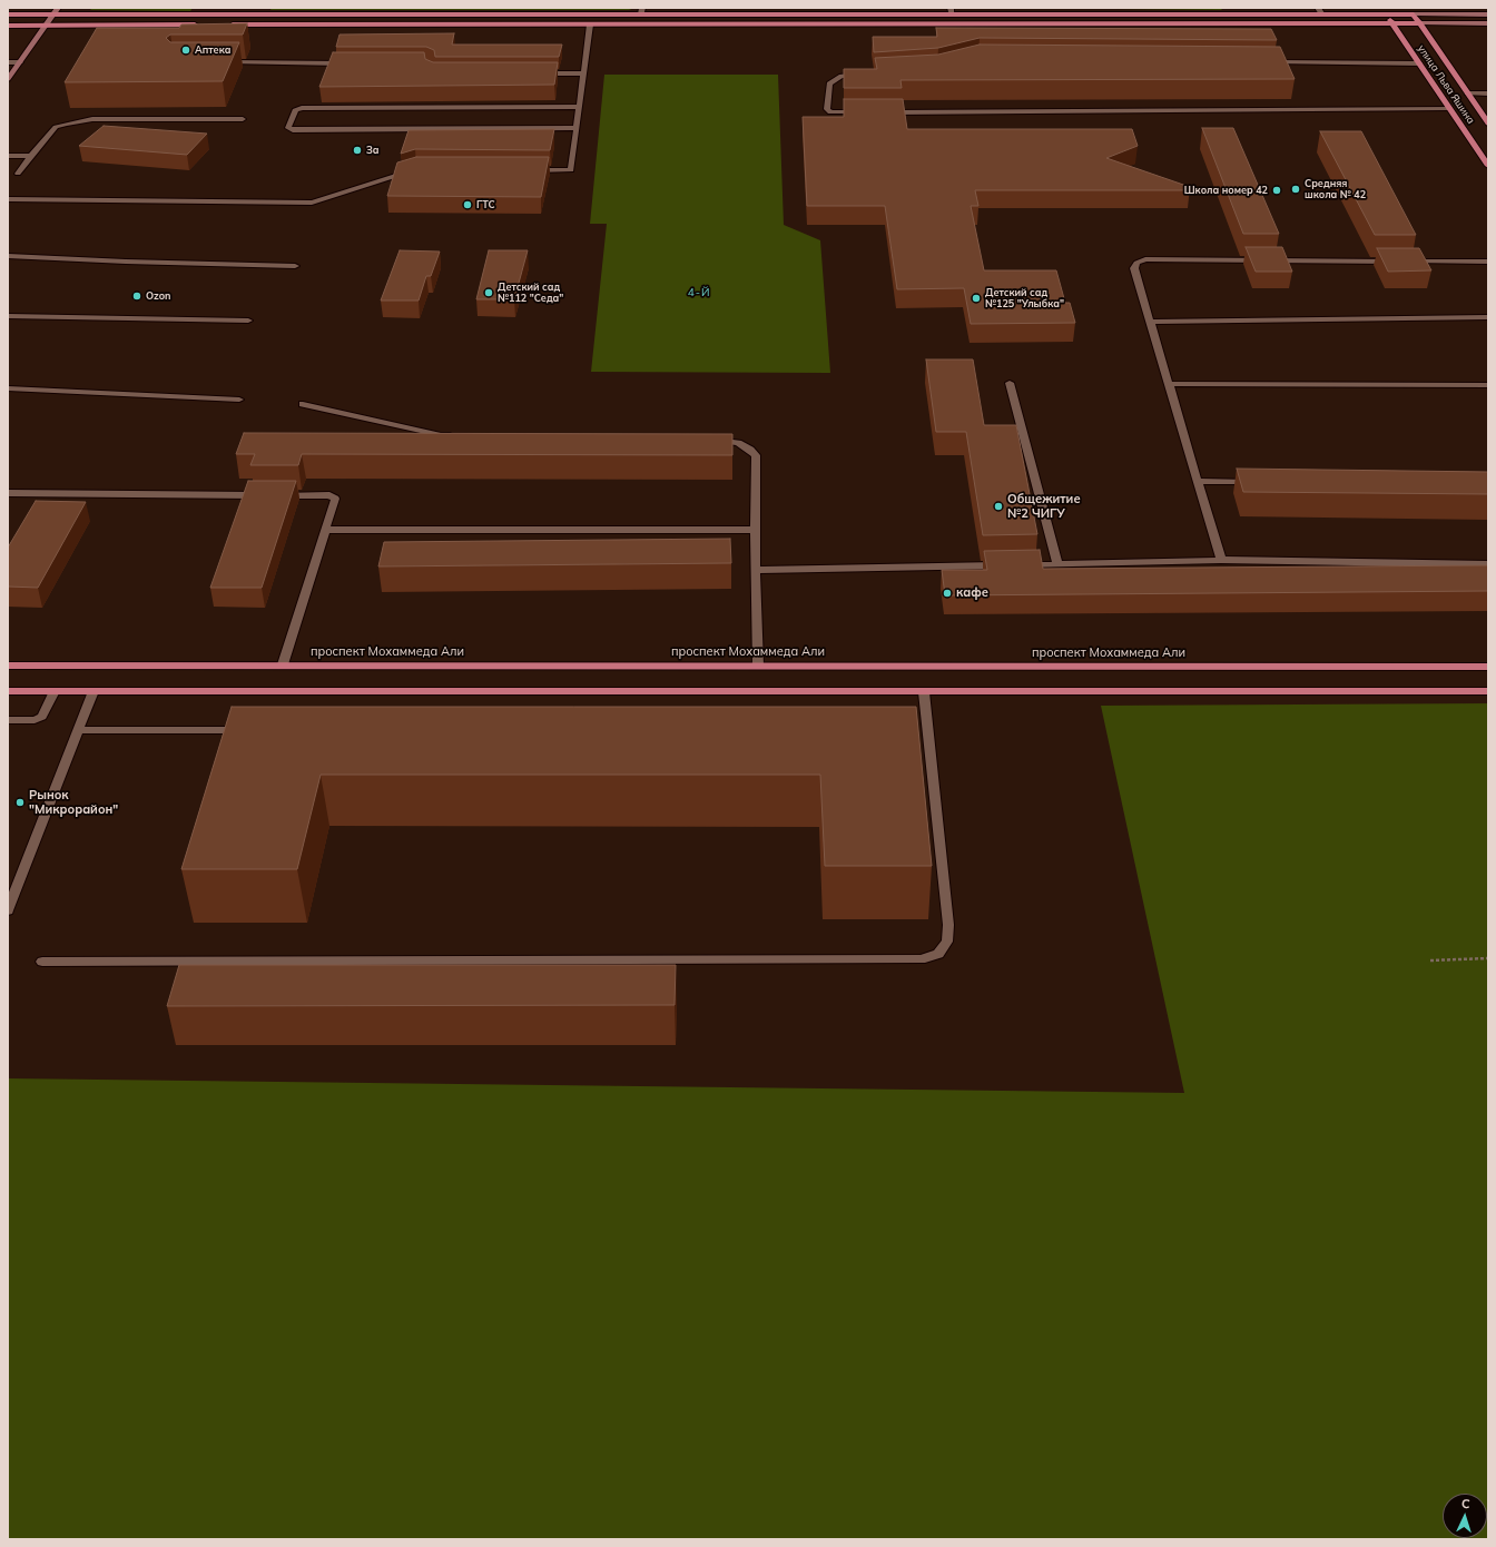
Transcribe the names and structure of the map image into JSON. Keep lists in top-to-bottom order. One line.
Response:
{"streets":{"main road":["улица Льва Яшина","проспект Мохаммеда Али"]},"districts":["4-Й"],"places":["Аптека","За","Средняя школа № 42","Школа номер 42","ГТС","Детский сад №112 \"Седа\"","Ozon","Детский сад №125 \"Улыбка\"","Общежитие №2 ЧИГУ","кафе","Рынок \"Микрорайон\""],"north":"top"}
